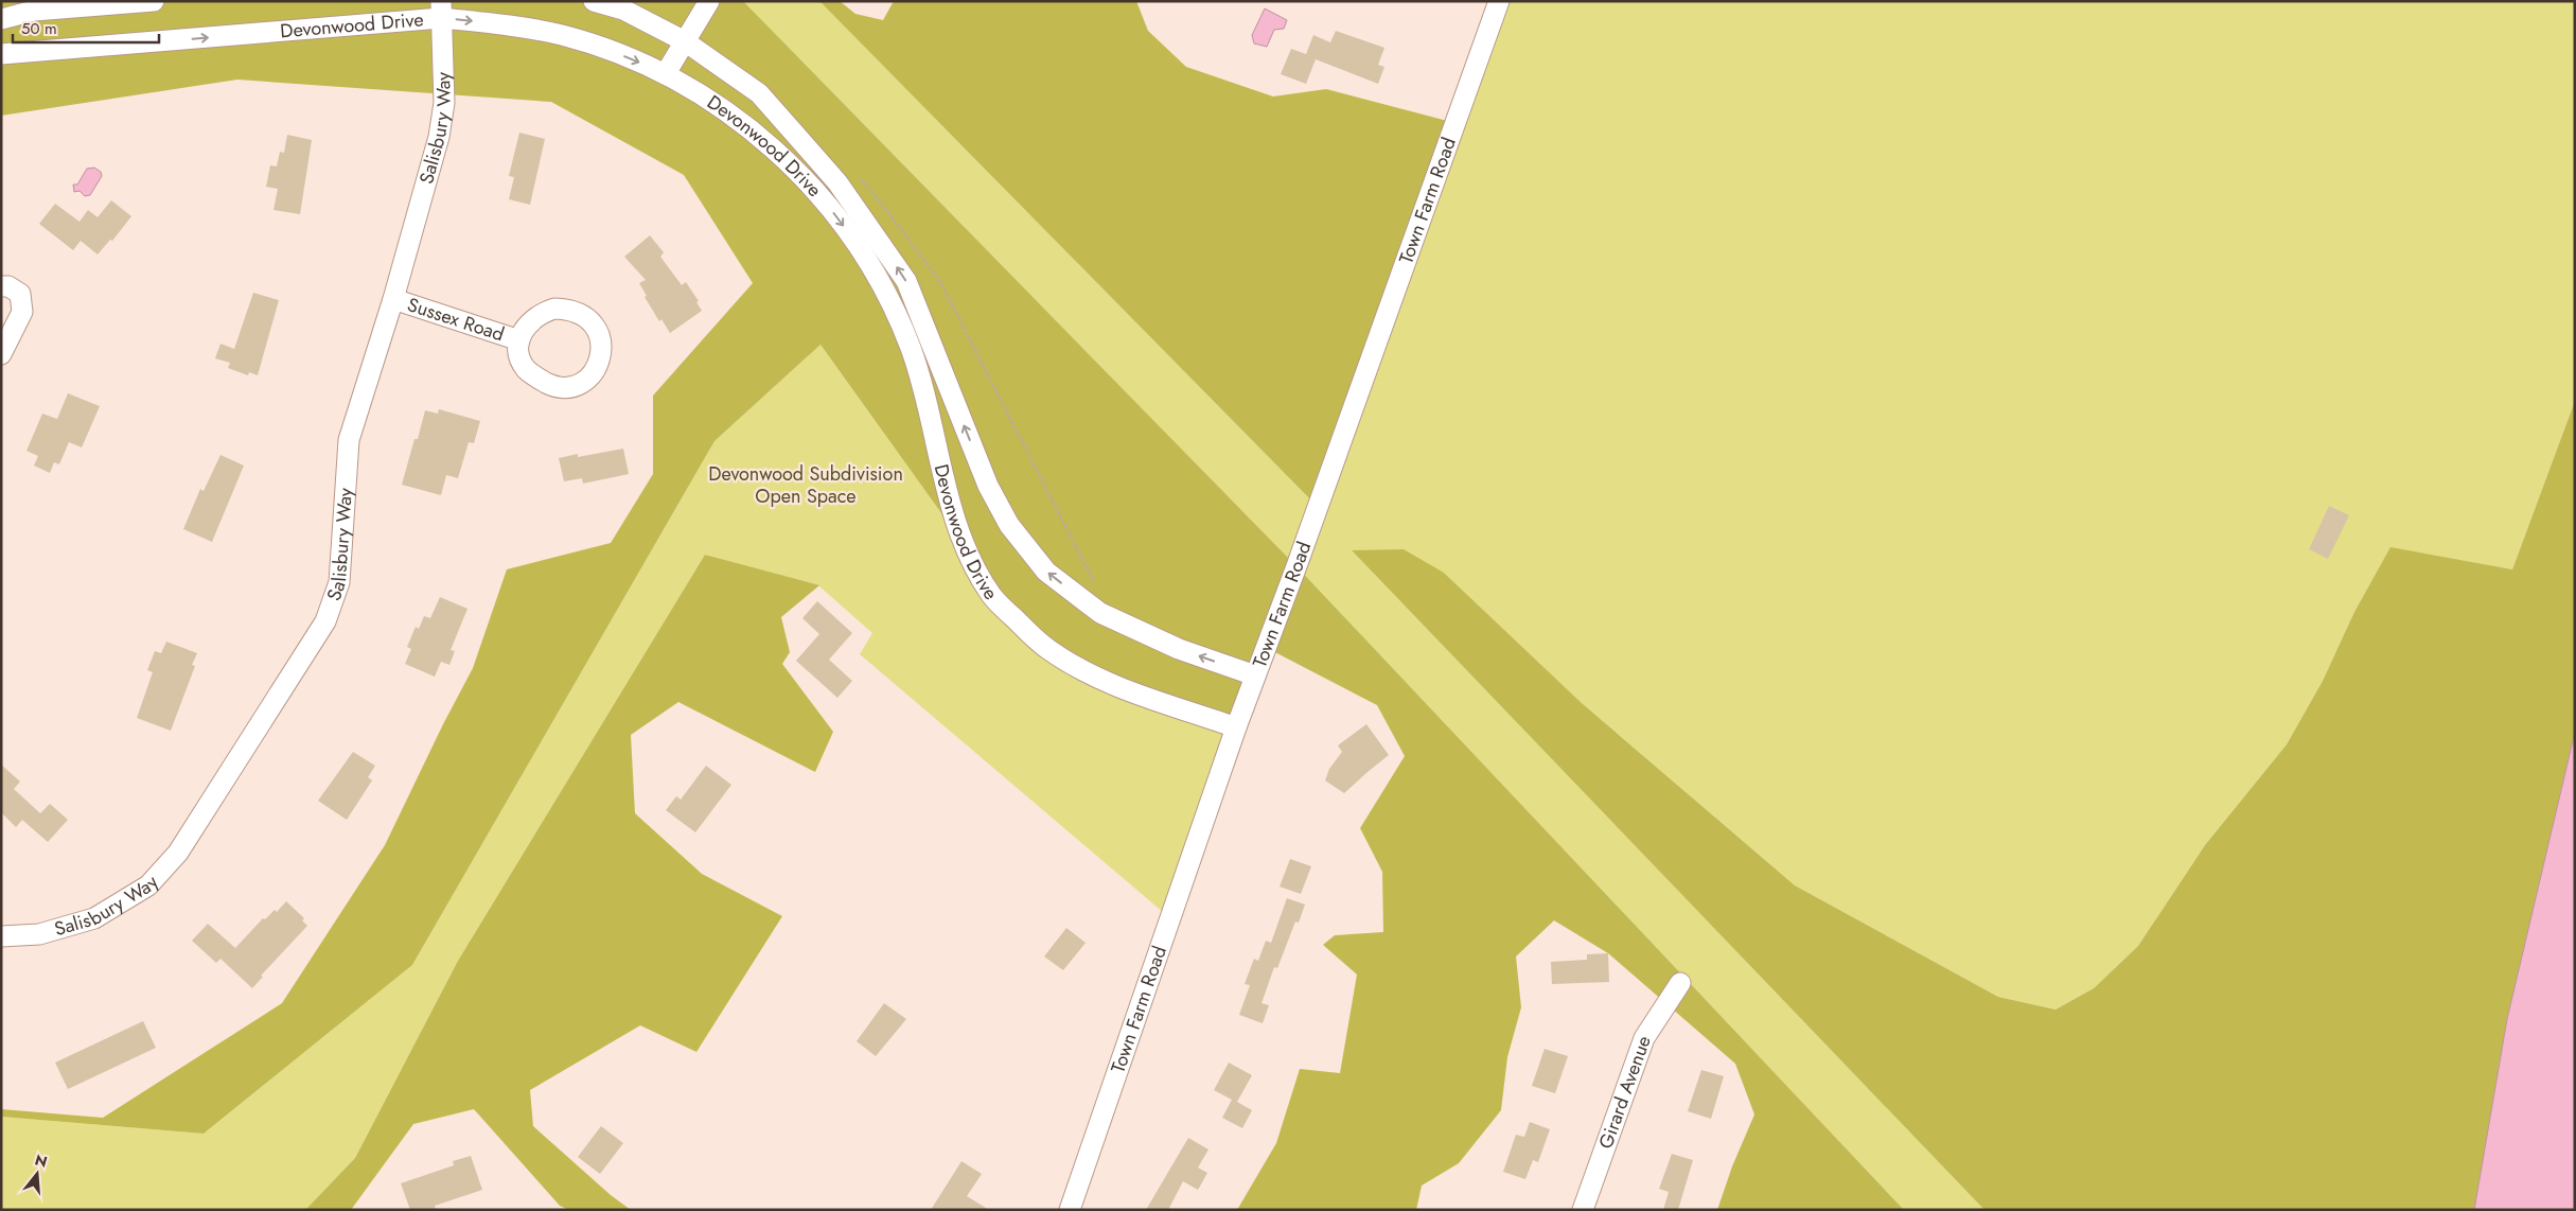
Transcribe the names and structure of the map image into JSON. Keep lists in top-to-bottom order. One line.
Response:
{"streets":{"street":["Devonwood Drive","Salisbury Way","Town Farm Road","Sussex Road","Girard Avenue"]},"crossings":[["Devonwood Drive","Salisbury Way"],["Devonwood Drive","Town Farm Road"],["Salisbury Way","Sussex Road"]],"parks":["Devonwood Subdivision Open Space"],"scale_bar":"50 m","north":"top"}
